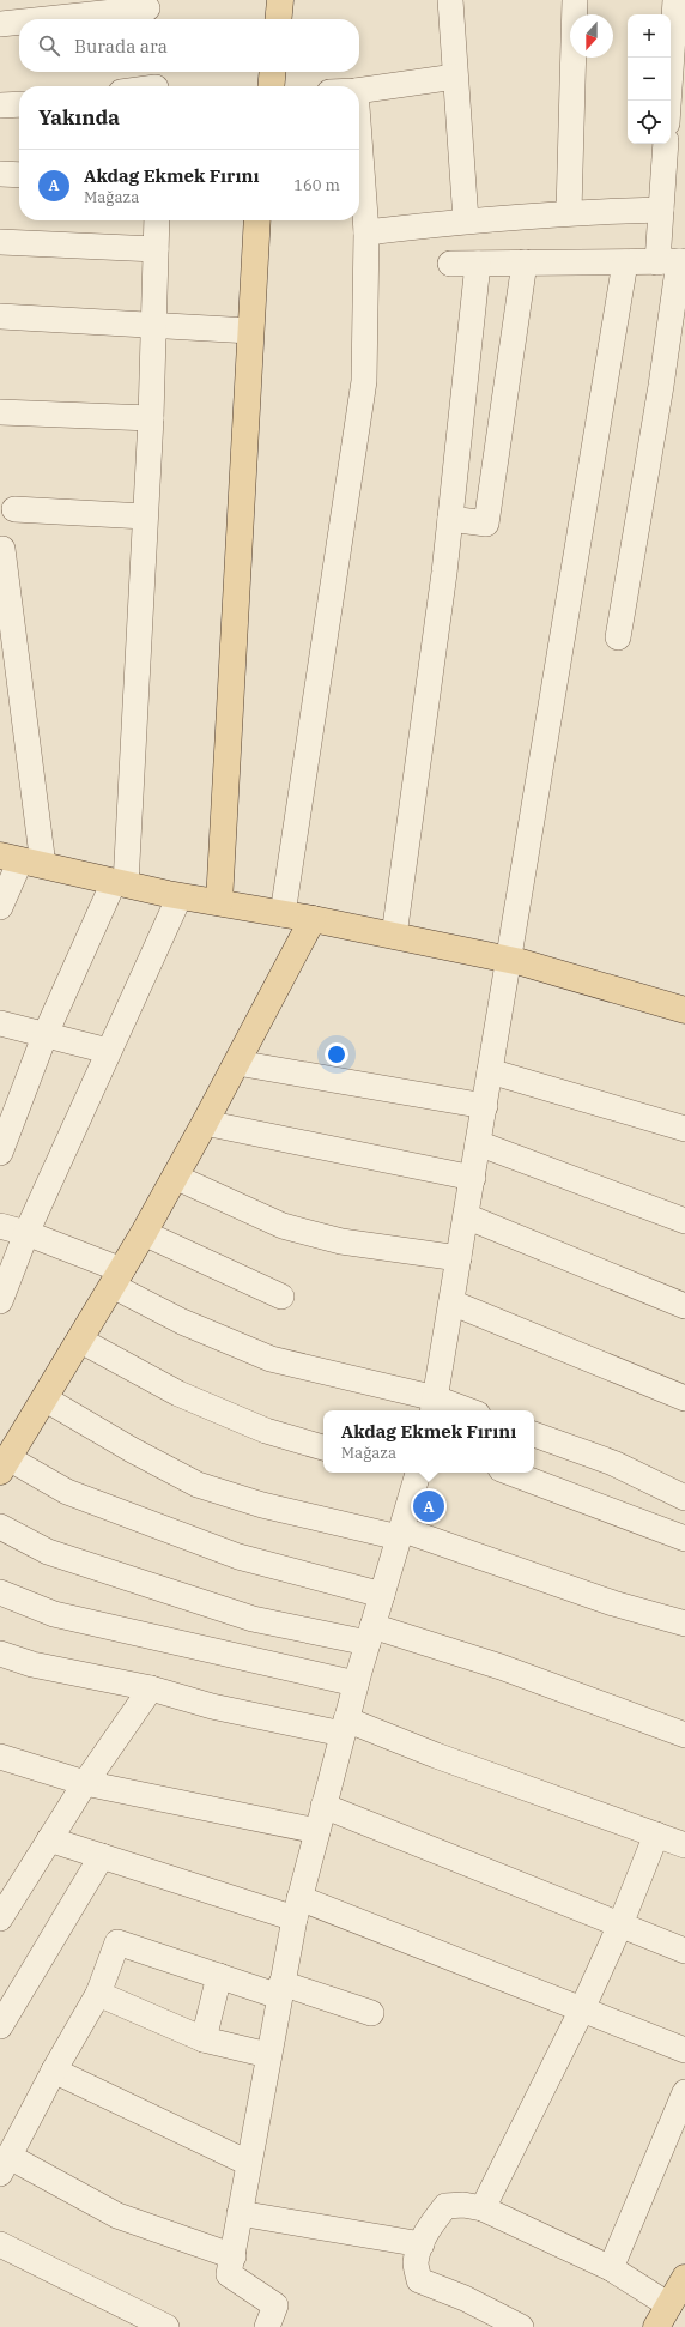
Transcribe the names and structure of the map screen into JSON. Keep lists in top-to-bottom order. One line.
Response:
{"north":"bottom","page":{"map_buttons":["+","−"],"search":"Burada ara","heading":"Yakında","list":[{"mark":"A","name":"Akdag Ekmek Fırını","note":"Mağaza","value":"160 m"}],"popup":["Akdag Ekmek Fırını","Mağaza"],"pins":"A"}}
